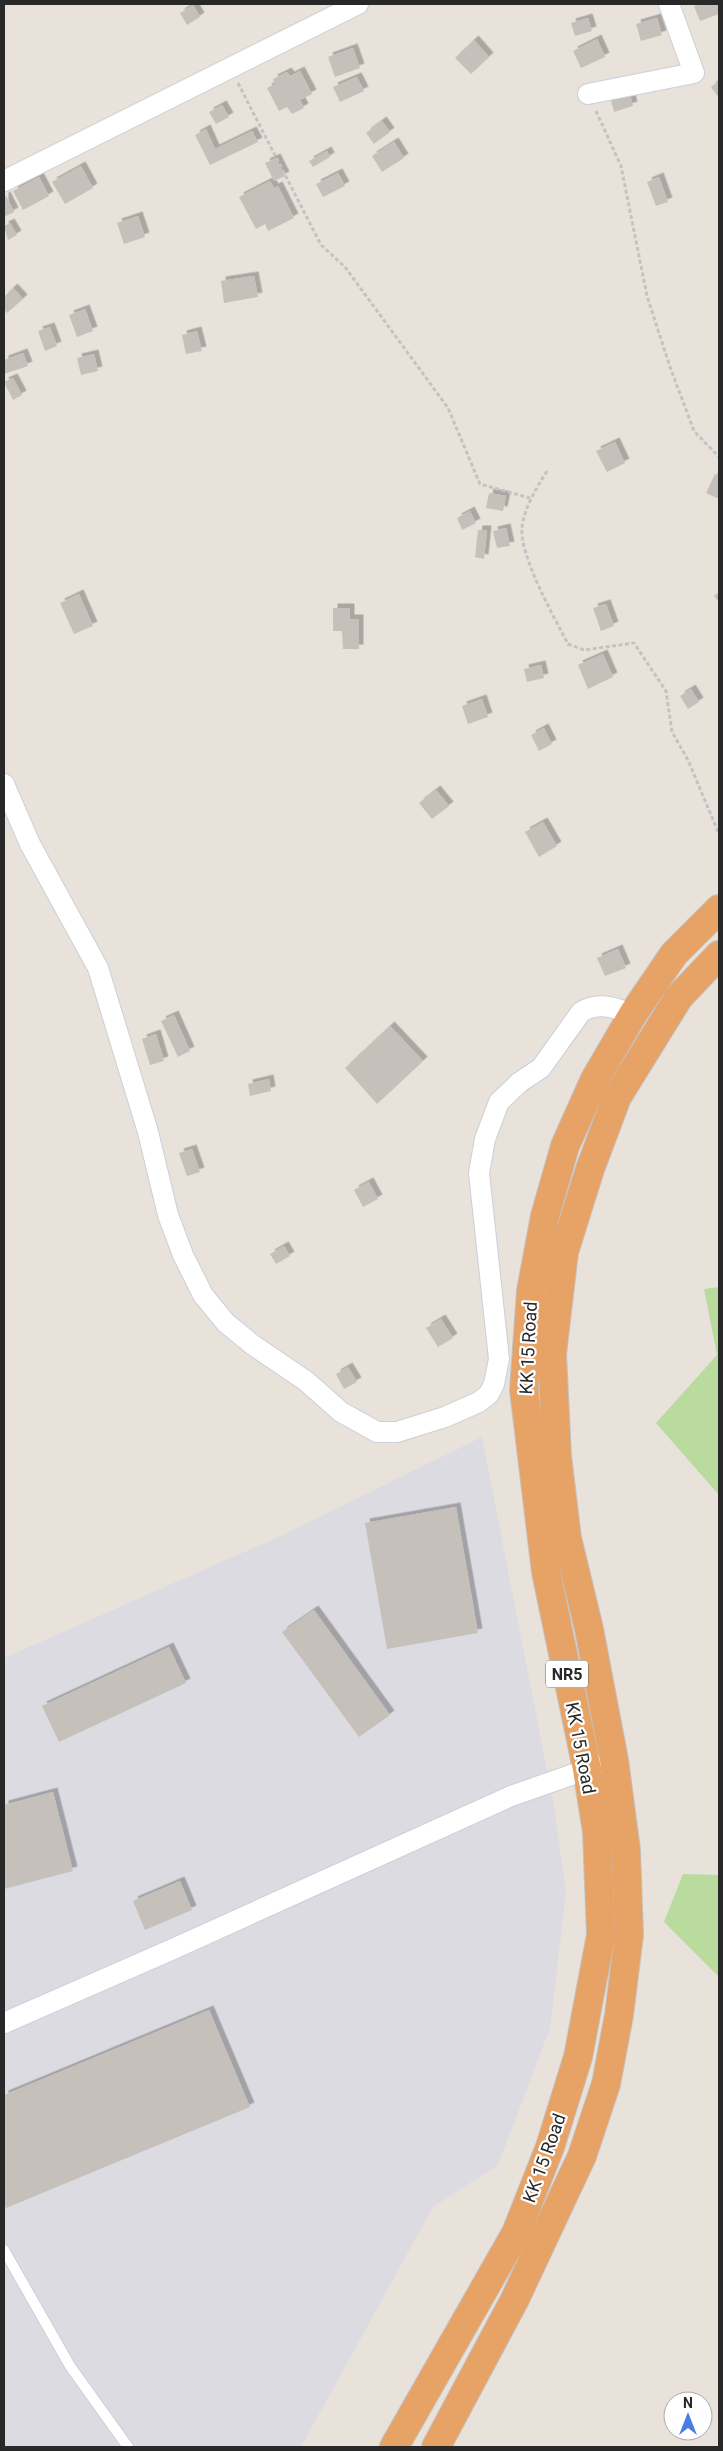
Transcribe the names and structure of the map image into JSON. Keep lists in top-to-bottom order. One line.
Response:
{"streets":{"highway":["KK 15 Road","NR5"]},"north":"top"}
